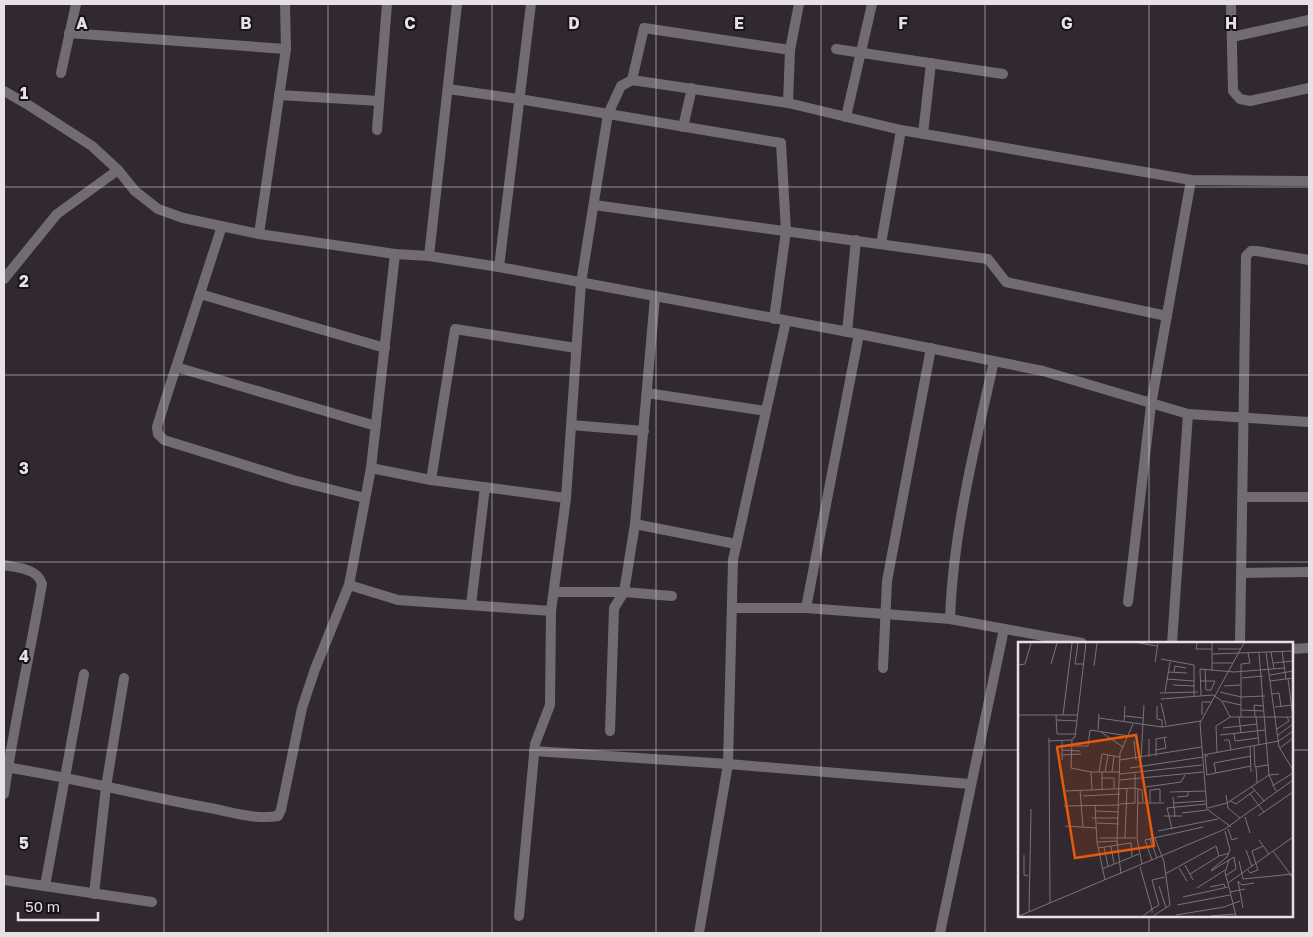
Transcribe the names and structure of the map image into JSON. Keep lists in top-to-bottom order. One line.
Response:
{"scale_bar":"50 m","grid":{"columns":["A","B","C","D","E","F","G","H"],"rows":["1","2","3","4","5"]}}
